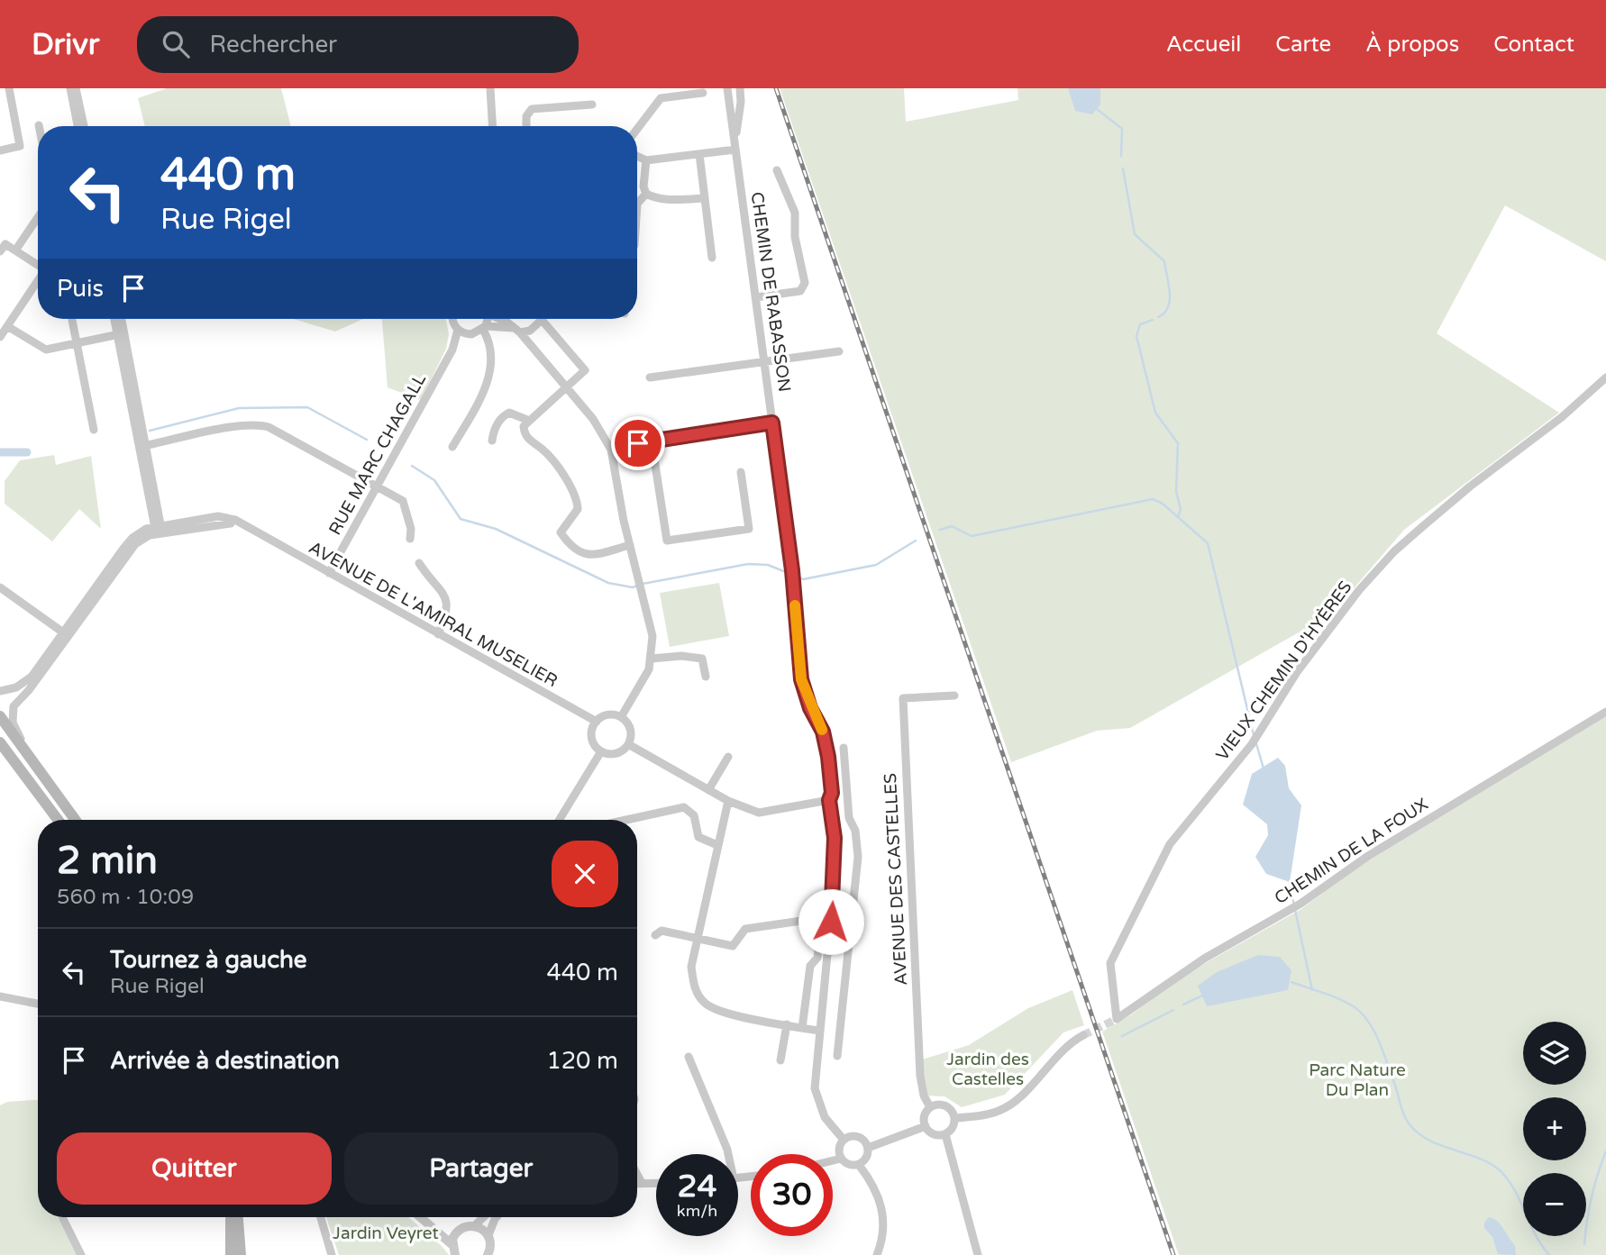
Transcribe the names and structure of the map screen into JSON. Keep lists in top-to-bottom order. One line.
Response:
{"streets":{"street":["CHEMIN DE RABASSON","RUE MARC CHAGALL","AVENUE DE L'AMIRAL MUSELIER","VIEUX CHEMIN D'HYÈRES","CHEMIN DE LA FOUX","AVENUE DES CASTELLES"]},"crossings":[["RUE MARC CHAGALL","AVENUE DE L'AMIRAL MUSELIER"],["VIEUX CHEMIN D'HYÈRES","CHEMIN DE LA FOUX"]],"parks":["Jardin des Castelles","Parc Nature Du Plan","Jardin Veyret"],"page":{"header":"Drivr","search":"Rechercher","nav":["Accueil","Carte","À propos","Contact"],"turn":["440 m","Rue Rigel"],"then":"Puis","heading":["2 min","560 m · 10:09"],"list":[{"name":"Tournez à gauche","note":"Rue Rigel","value":"440 m"},{"name":"Arrivée à destination","value":"120 m"}],"map_buttons":["+","−"],"buttons":["Quitter","Partager"],"speed":"24 km/h","limit":"30"}}
